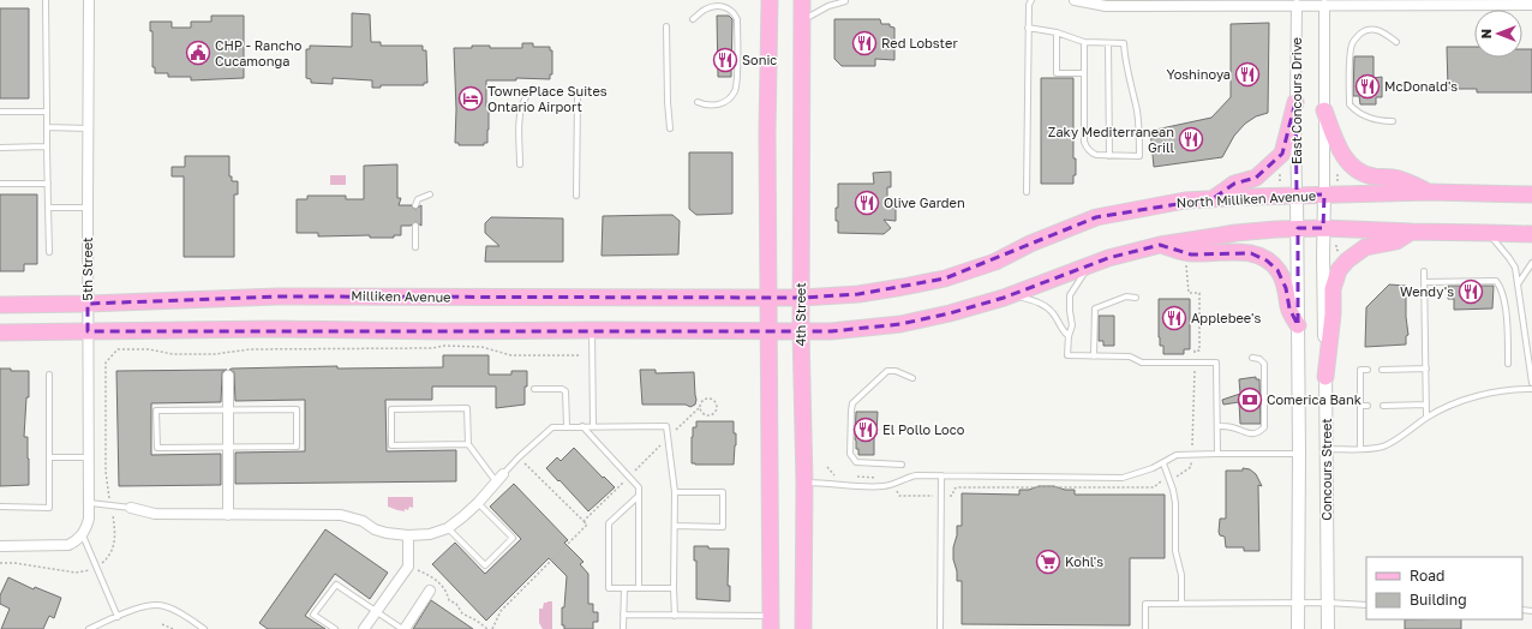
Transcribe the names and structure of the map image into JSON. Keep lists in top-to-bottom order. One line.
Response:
{"streets":{"main road":["North Milliken Avenue","Milliken Avenue","4th Street"],"street":["East Concours Drive","5th Street","Concours Street"]},"crossings":[["East Concours Drive","North Milliken Avenue"],["East Concours Drive","Concours Street"],["North Milliken Avenue","Milliken Avenue"],["North Milliken Avenue","4th Street"],["North Milliken Avenue","Concours Street"],["5th Street","Milliken Avenue"],["Milliken Avenue","4th Street"]],"places":{"restaurant":["Red Lobster","Sonic","Yoshinoya","McDonald's","Zaky Mediterranean Grill","Olive Garden","Wendy's","Applebee's","El Pollo Loco"],"public building":["CHP - Rancho Cucamonga"],"hotel":["TownePlace Suites Ontario Airport"],"bank":["Comerica Bank"],"supermarket":["Kohl's"]},"legend":["Road","Building"],"north":"left"}
